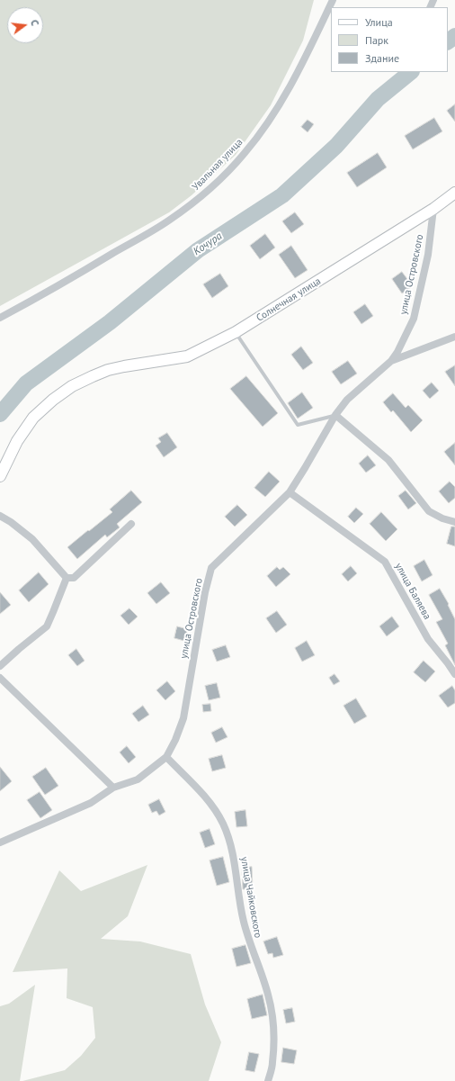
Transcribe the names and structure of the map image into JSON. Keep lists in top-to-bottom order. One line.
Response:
{"streets":{"main road":["Солнечная улица"],"street":["Увальная улица","улица Островского","улица Баляева","улица Чайковского"]},"crossings":[["улица Островского","Солнечная улица"],["улица Островского","улица Баляева"],["улица Островского","улица Чайковского"]],"water":["Кочура"],"legend":["Улица","Парк","Здание"],"north":"right"}
